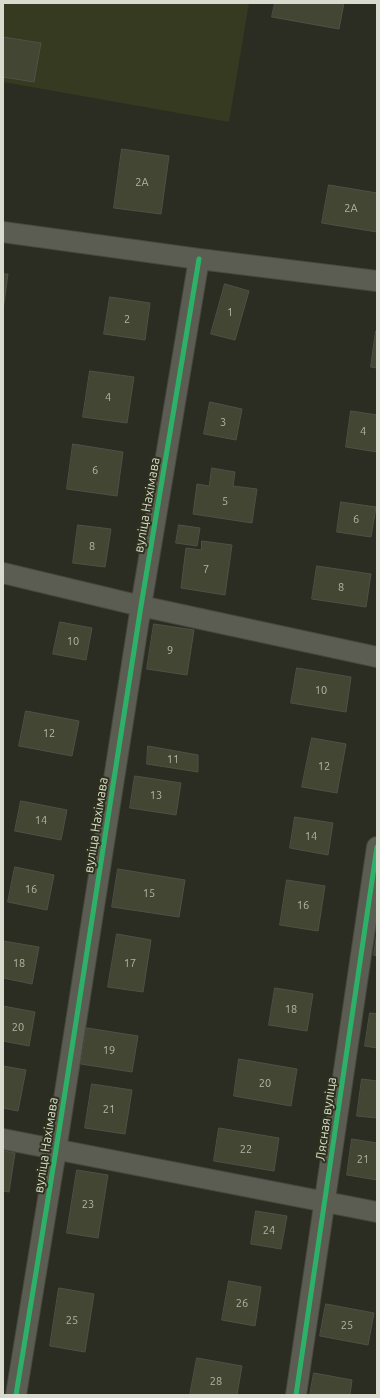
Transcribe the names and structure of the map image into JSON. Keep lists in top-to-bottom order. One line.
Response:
{"streets":{"street":["вуліца Нахімава","Лясная вуліца"]},"house_numbers":["2А","2А","1","2","4","3","4","6","5","6","8","7","8","10","9","10","12","11","12","13","14","14","16","15","16","18","17","18","20","19","20","21","22","21","23","24","26","25","25","28"]}
